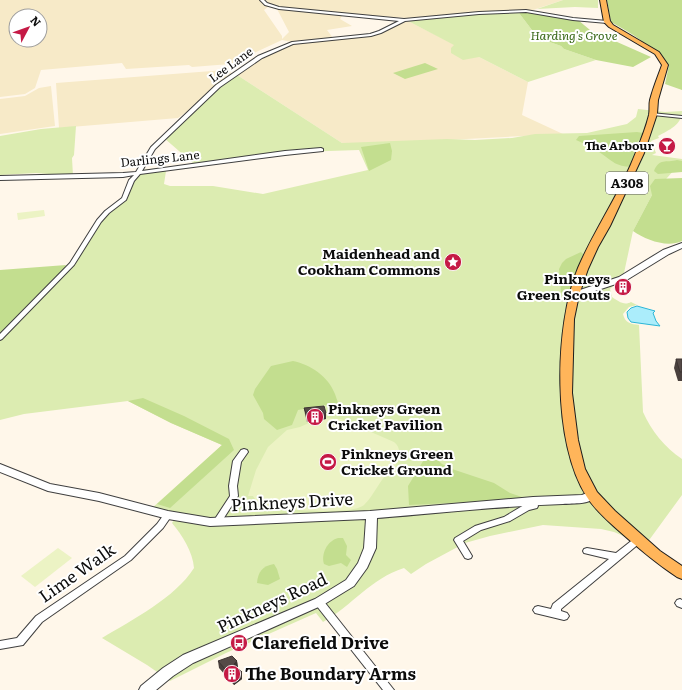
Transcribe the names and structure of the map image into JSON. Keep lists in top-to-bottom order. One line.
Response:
{"streets":{"main road":["A308"],"street":["Lee Lane","Darlings Lane","Pinkneys Drive","Lime Walk","Pinkneys Road"]},"crossings":[["Lee Lane","Darlings Lane"],["Lee Lane","A308"],["A308","Pinkneys Drive"],["Pinkneys Drive","Lime Walk"],["Pinkneys Drive","Pinkneys Road"]],"parks":["Harding's Grove"],"places":{"bar":["The Arbour"],"place":["Maidenhead and Cookham Commons"],"building":["Pinkneys Green Scouts","Pinkneys Green Cricket Pavilion","The Boundary Arms"],"sports":["Pinkneys Green Cricket Ground"],"bus stop":["Clarefield Drive"]},"north":"top right"}
